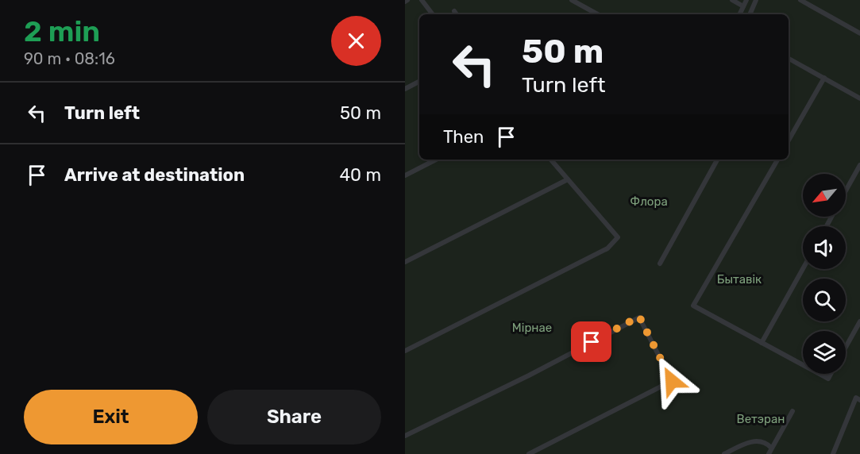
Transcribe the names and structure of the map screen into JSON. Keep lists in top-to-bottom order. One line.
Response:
{"parks":["Флора","Бытавік","Мірнае","Ветэран"],"north":"bottom left","page":{"heading":["2 min","90 m · 08:16"],"turn":["50 m","Turn left"],"list":[{"name":"Turn left","value":"50 m"},{"name":"Arrive at destination","value":"40 m"}],"then":"Then","buttons":["Exit","Share"]}}
